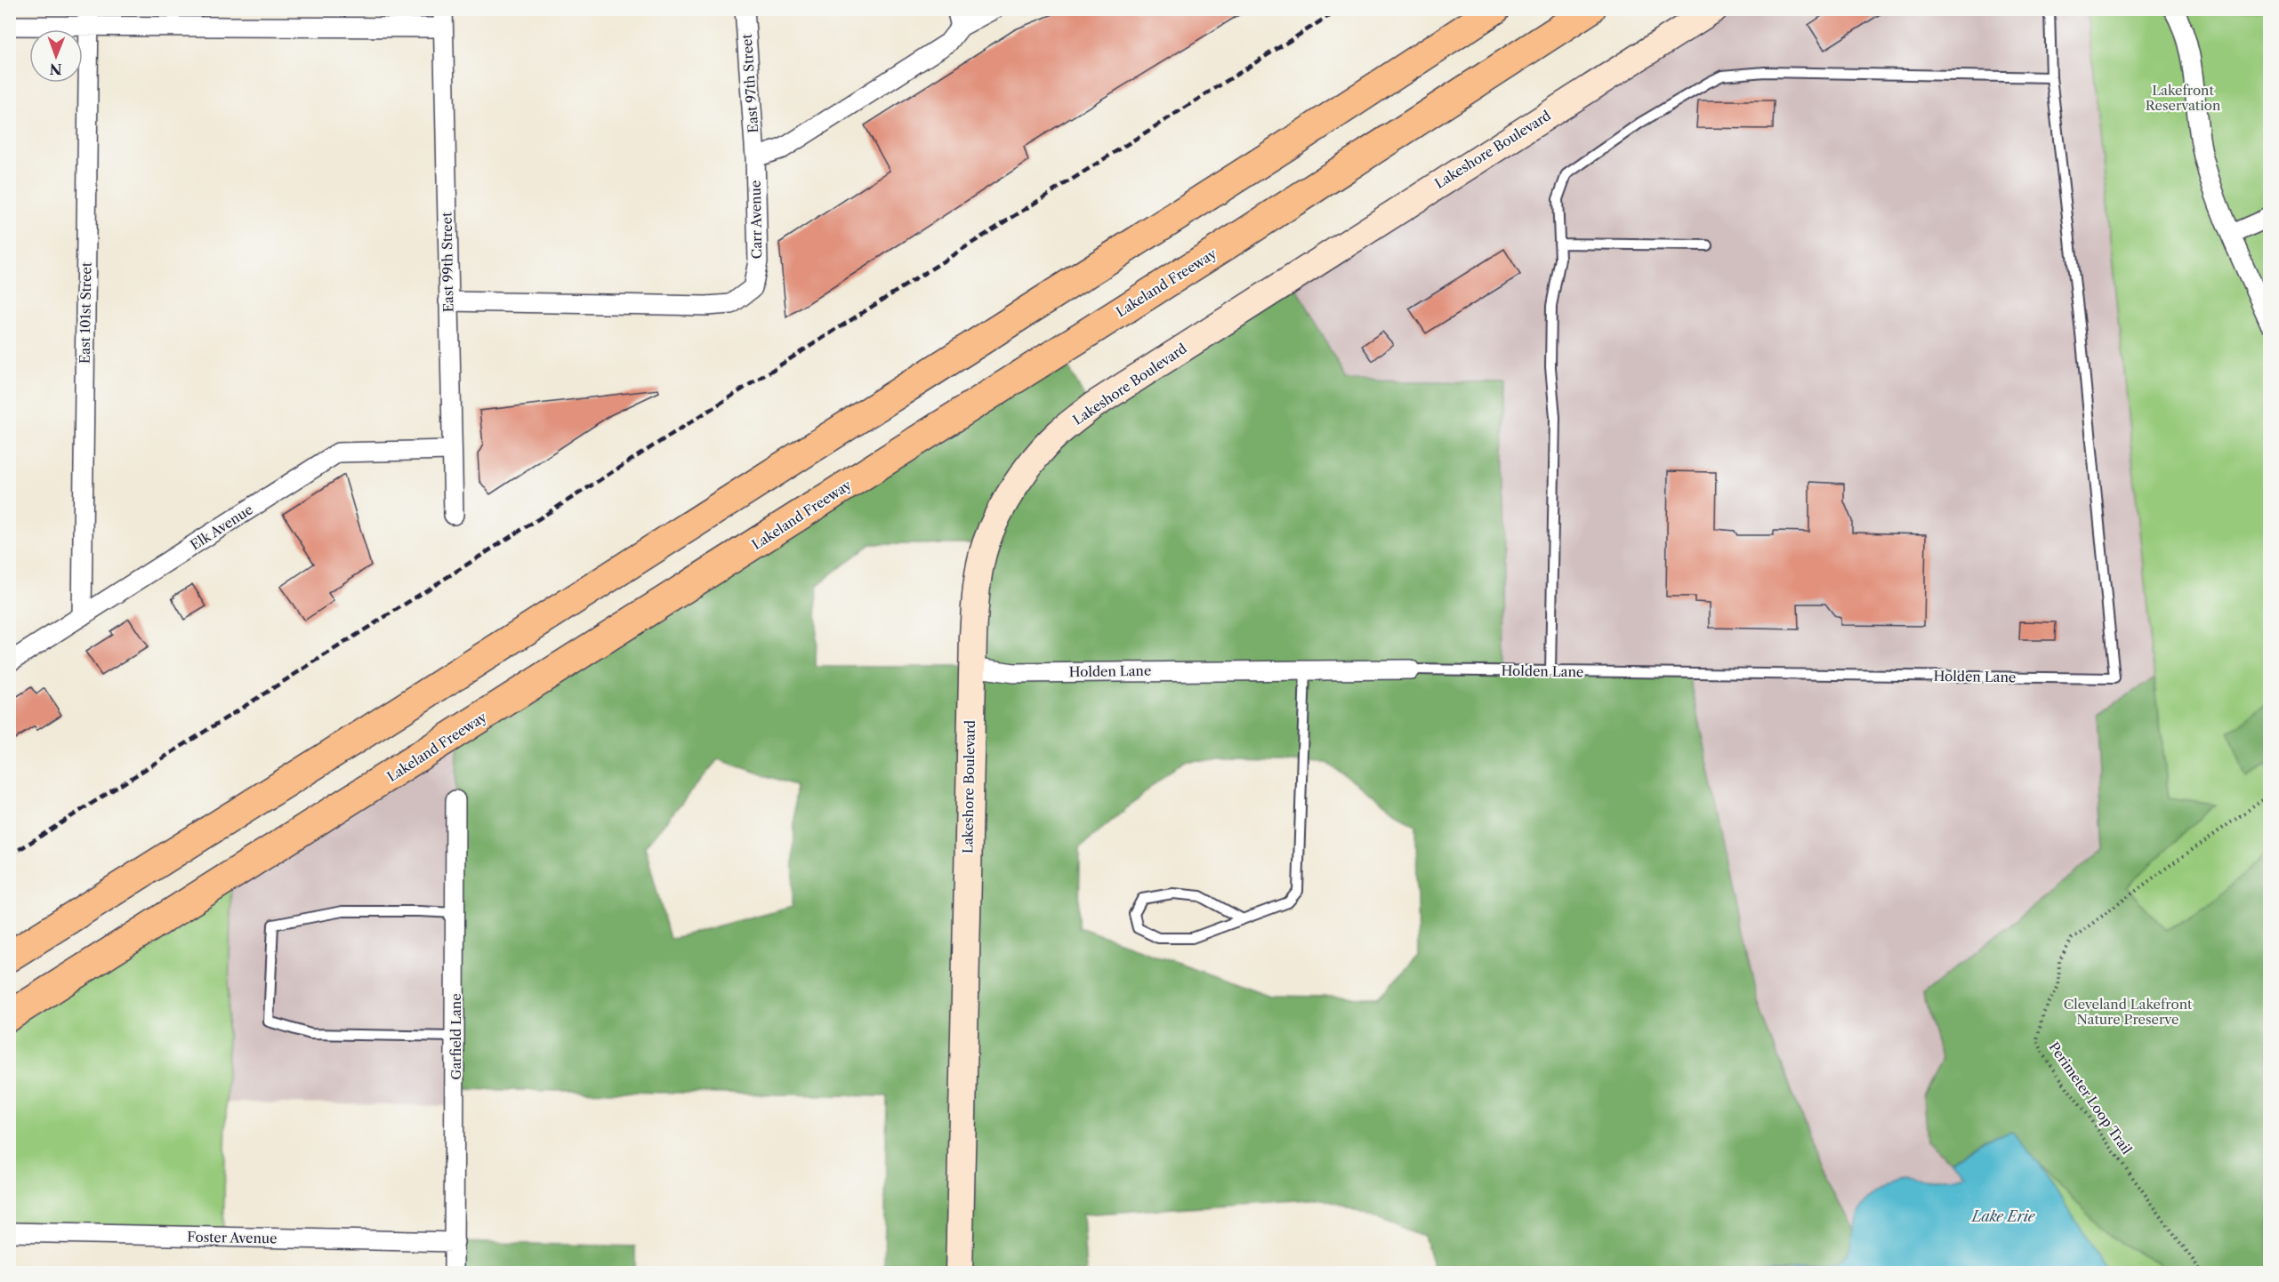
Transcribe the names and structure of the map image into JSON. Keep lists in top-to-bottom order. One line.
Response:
{"streets":{"highway":["Lakeland Freeway"],"street":["East 97th Street","Lakeshore Boulevard","Carr Avenue","East 99th Street","East 101st Street","Elk Avenue","Holden Lane","Garfield Lane","Foster Avenue"],"path":["Perimeter Loop Trail"]},"crossings":[["East 97th Street","Carr Avenue"],["Lakeshore Boulevard","Holden Lane"],["Carr Avenue","East 99th Street"],["East 99th Street","Elk Avenue"],["East 101st Street","Elk Avenue"],["Garfield Lane","Foster Avenue"]],"water":["Lake Erie"],"parks":["Lakefront Reservation","Cleveland Lakefront Nature Preserve"],"north":"bottom"}
